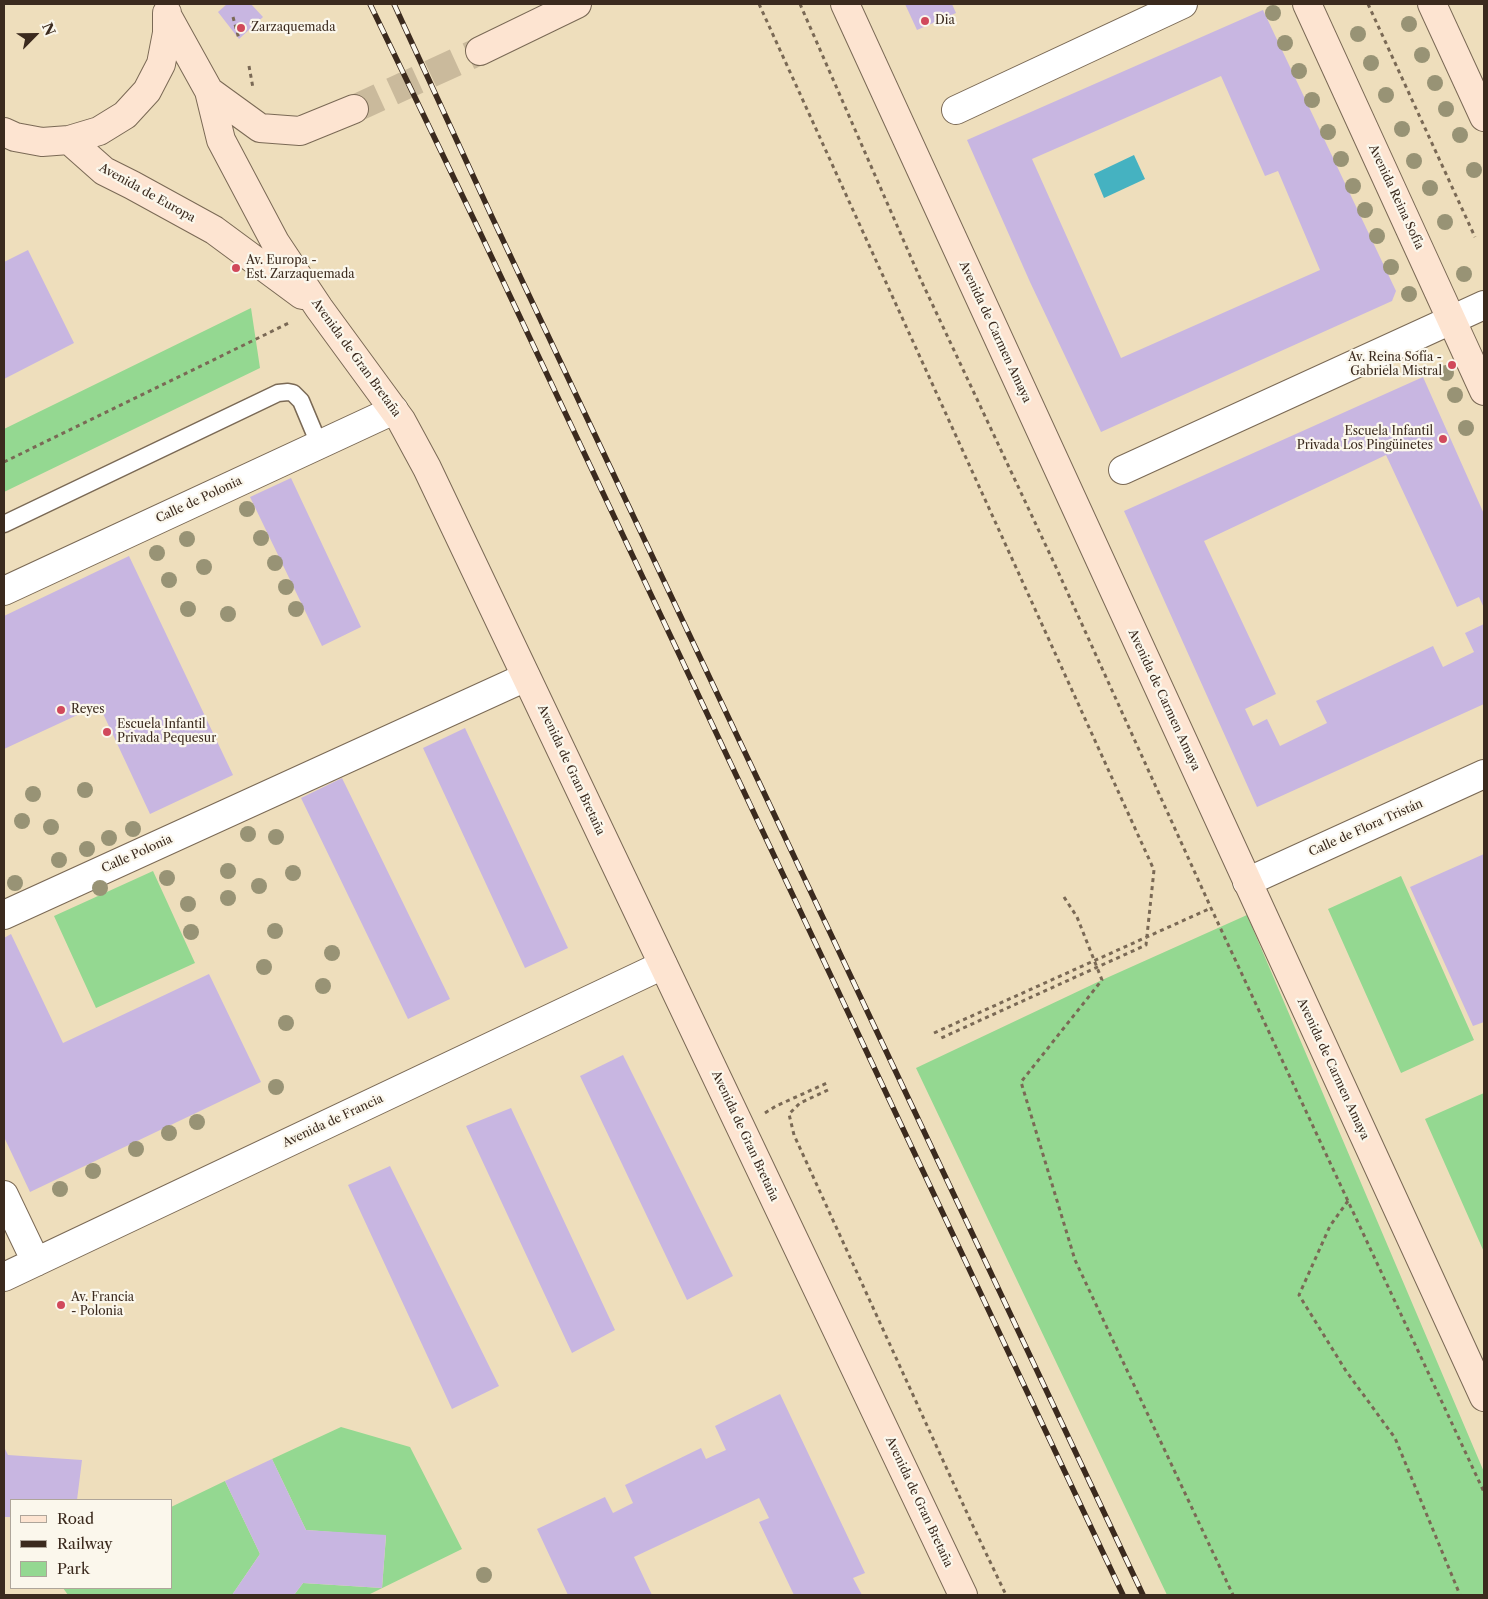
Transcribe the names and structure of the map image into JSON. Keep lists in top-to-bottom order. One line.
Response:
{"streets":{"street":["Avenida de Europa","Avenida Reina Sofía","Avenida de Carmen Amaya","Avenida de Gran Bretaña","Calle de Polonia","Calle de Flora Tristán","Calle Polonia","Avenida de Francia"]},"crossings":[["Avenida de Europa","Avenida de Gran Bretaña"],["Avenida de Carmen Amaya","Calle de Flora Tristán"],["Avenida de Gran Bretaña","Calle de Polonia"],["Avenida de Gran Bretaña","Calle Polonia"],["Avenida de Gran Bretaña","Avenida de Francia"]],"places":["Dia","Zarzaquemada","Av. Europa - Est. Zarzaquemada","Av. Reina Sofía - Gabriela Mistral","Escuela Infantil Privada Los Pingüinetes","Reyes","Escuela Infantil Privada Pequesur","Av. Francia - Polonia"],"legend":["Road","Railway","Park"],"north":"top right"}
